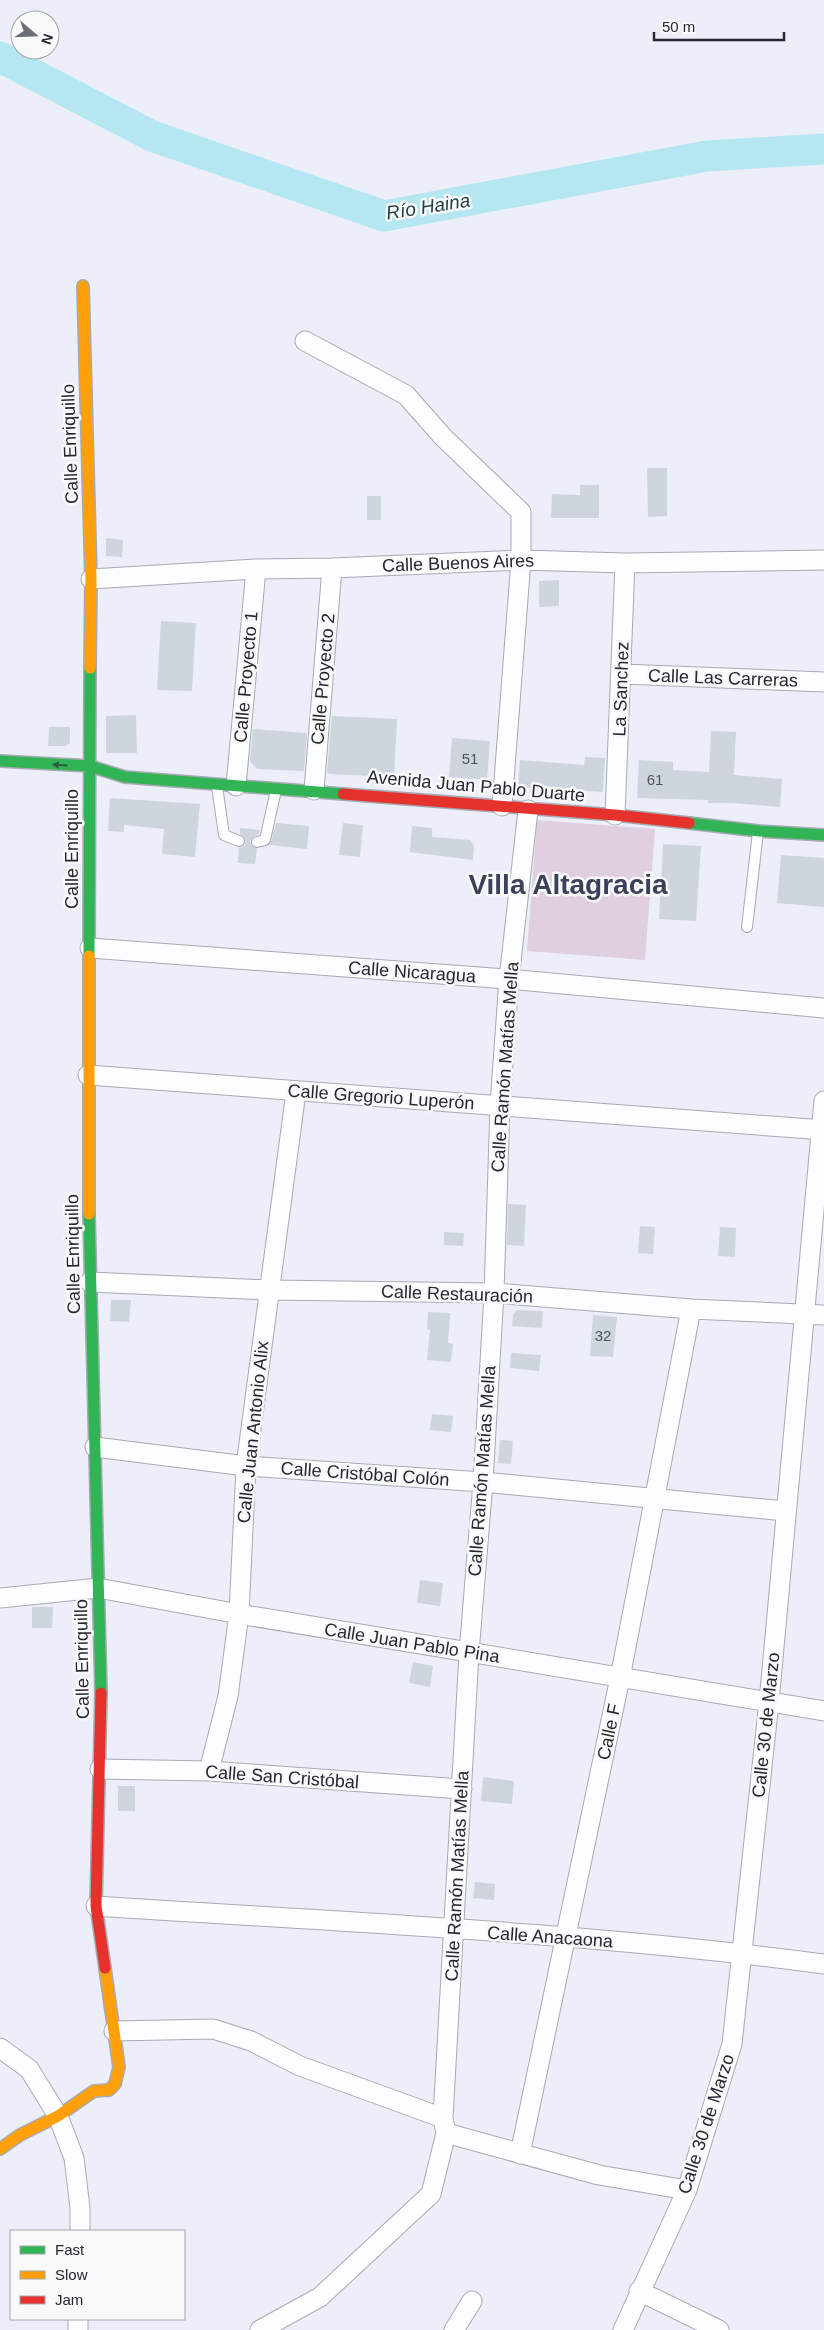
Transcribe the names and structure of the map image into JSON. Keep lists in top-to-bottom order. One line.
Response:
{"streets":{"street":["Calle Enriquillo","Calle Buenos Aires","Calle Proyecto 1","Calle Las Carreras","Calle Proyecto 2","La Sanchez","Avenida Juan Pablo Duarte","Calle Nicaragua","Calle Ramón Matías Mella","Calle Gregorio Luperón","Calle Restauración","Calle Juan Antonio Alix","Calle Cristóbal Colón","Calle Juan Pablo Pina","Calle 30 de Marzo","Calle F","Calle San Cristóbal","Calle Anacaona"]},"crossings":[["Calle Enriquillo","Calle Buenos Aires"],["Calle Enriquillo","Avenida Juan Pablo Duarte"],["Calle Enriquillo","Calle Nicaragua"],["Calle Enriquillo","Calle Gregorio Luperón"],["Calle Enriquillo","Calle Restauración"],["Calle Enriquillo","Calle Cristóbal Colón"],["Calle Enriquillo","Calle Juan Pablo Pina"],["Calle Enriquillo","Calle San Cristóbal"],["Calle Enriquillo","Calle Anacaona"],["Calle Buenos Aires","Calle Proyecto 1"],["Calle Buenos Aires","Calle Proyecto 2"],["Calle Buenos Aires","La Sanchez"],["Calle Proyecto 1","Avenida Juan Pablo Duarte"],["Calle Las Carreras","La Sanchez"],["Calle Proyecto 2","Avenida Juan Pablo Duarte"],["La Sanchez","Avenida Juan Pablo Duarte"],["Avenida Juan Pablo Duarte","Calle Ramón Matías Mella"],["Calle Nicaragua","Calle Ramón Matías Mella"],["Calle Ramón Matías Mella","Calle Gregorio Luperón"],["Calle Ramón Matías Mella","Calle Restauración"],["Calle Ramón Matías Mella","Calle Cristóbal Colón"],["Calle Ramón Matías Mella","Calle Juan Pablo Pina"],["Calle Ramón Matías Mella","Calle San Cristóbal"],["Calle Ramón Matías Mella","Calle Anacaona"],["Calle Gregorio Luperón","Calle Juan Antonio Alix"],["Calle Gregorio Luperón","Calle 30 de Marzo"],["Calle Restauración","Calle Juan Antonio Alix"],["Calle Restauración","Calle 30 de Marzo"],["Calle Restauración","Calle F"],["Calle Juan Antonio Alix","Calle Cristóbal Colón"],["Calle Juan Antonio Alix","Calle Juan Pablo Pina"],["Calle Juan Antonio Alix","Calle San Cristóbal"],["Calle Cristóbal Colón","Calle 30 de Marzo"],["Calle Cristóbal Colón","Calle F"],["Calle Juan Pablo Pina","Calle 30 de Marzo"],["Calle Juan Pablo Pina","Calle F"],["Calle 30 de Marzo","Calle Anacaona"],["Calle F","Calle Anacaona"]],"districts":["Villa Altagracia"],"water":["Río Haina"],"house_numbers":["51","61","32"],"legend":["Fast","Slow","Jam"],"scale_bar":"50 m","north":"right"}
